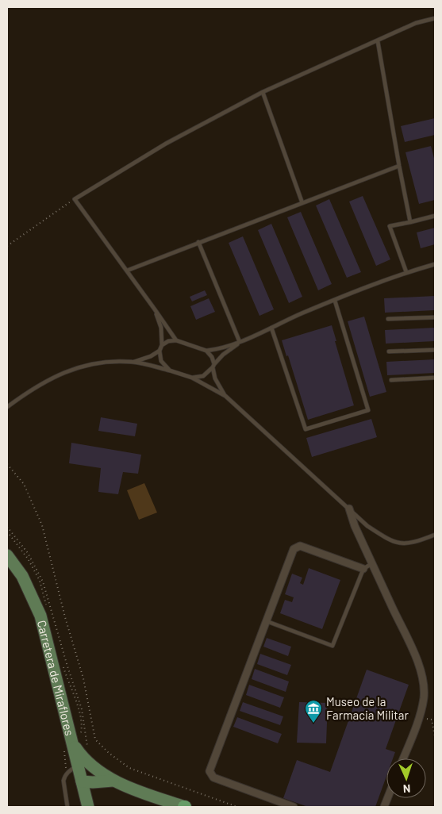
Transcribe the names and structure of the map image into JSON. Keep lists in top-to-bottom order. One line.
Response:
{"streets":{"main road":["Carretera de Miraflores"]},"places":{"museum":["Museo de la Farmacia Militar"]},"north":"bottom"}
